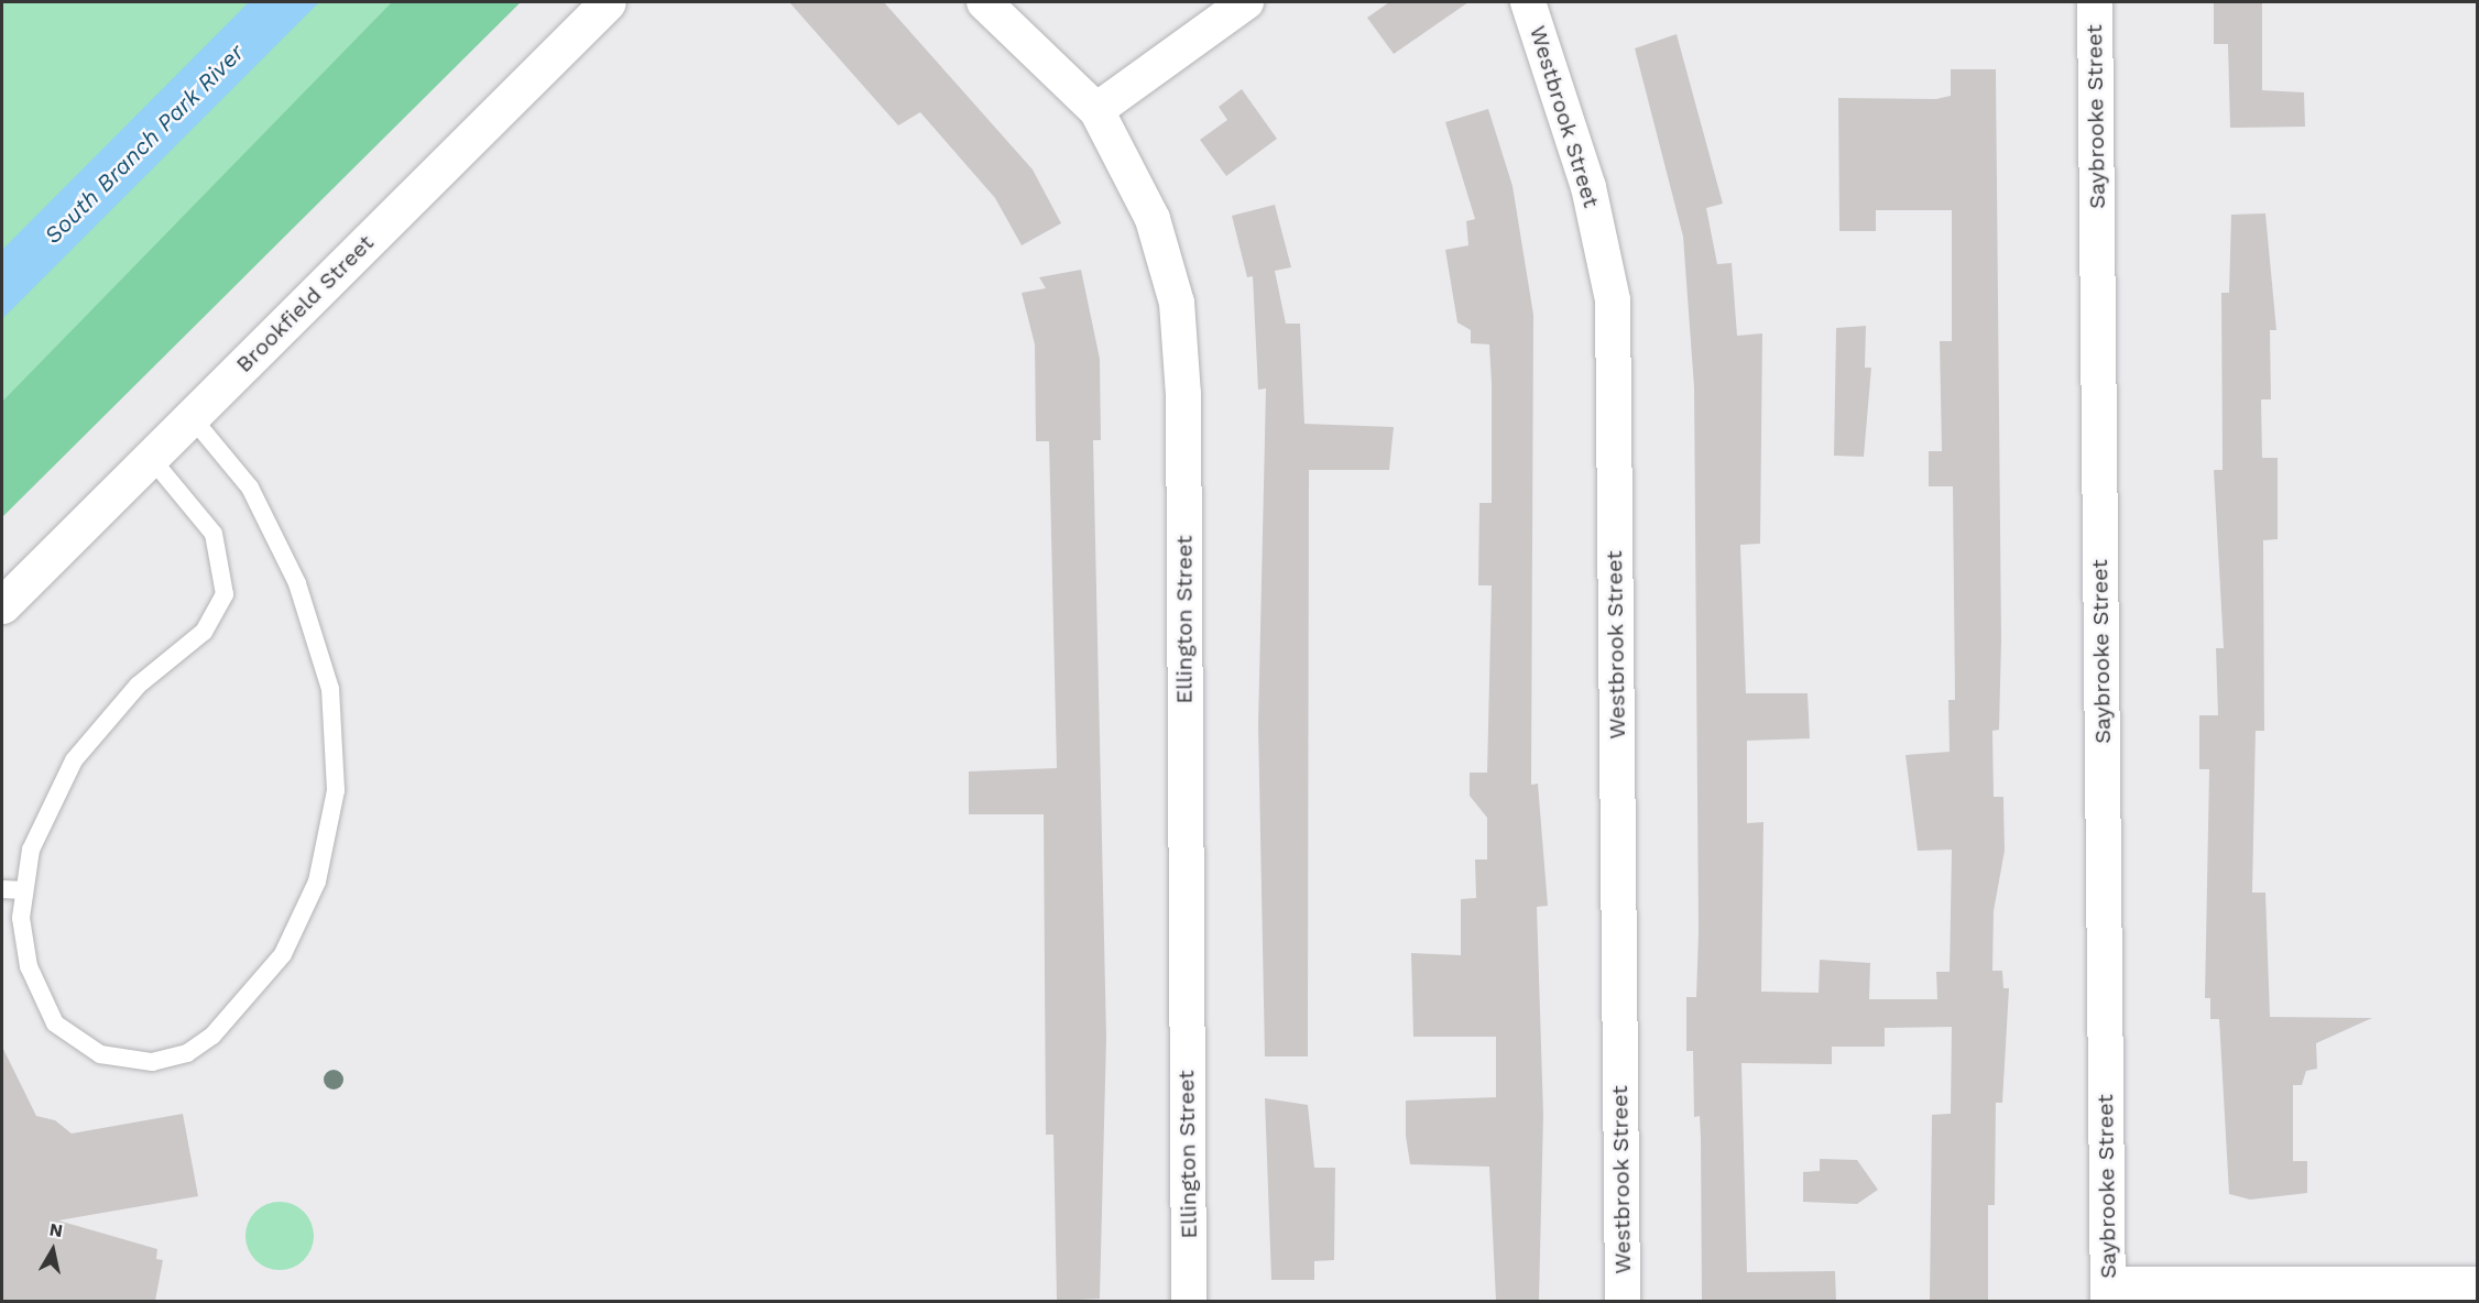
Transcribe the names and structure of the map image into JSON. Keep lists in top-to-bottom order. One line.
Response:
{"streets":{"street":["Westbrook Street","Saybrooke Street","Brookfield Street","Ellington Street"]},"water":["South Branch Park River"],"north":"top"}
